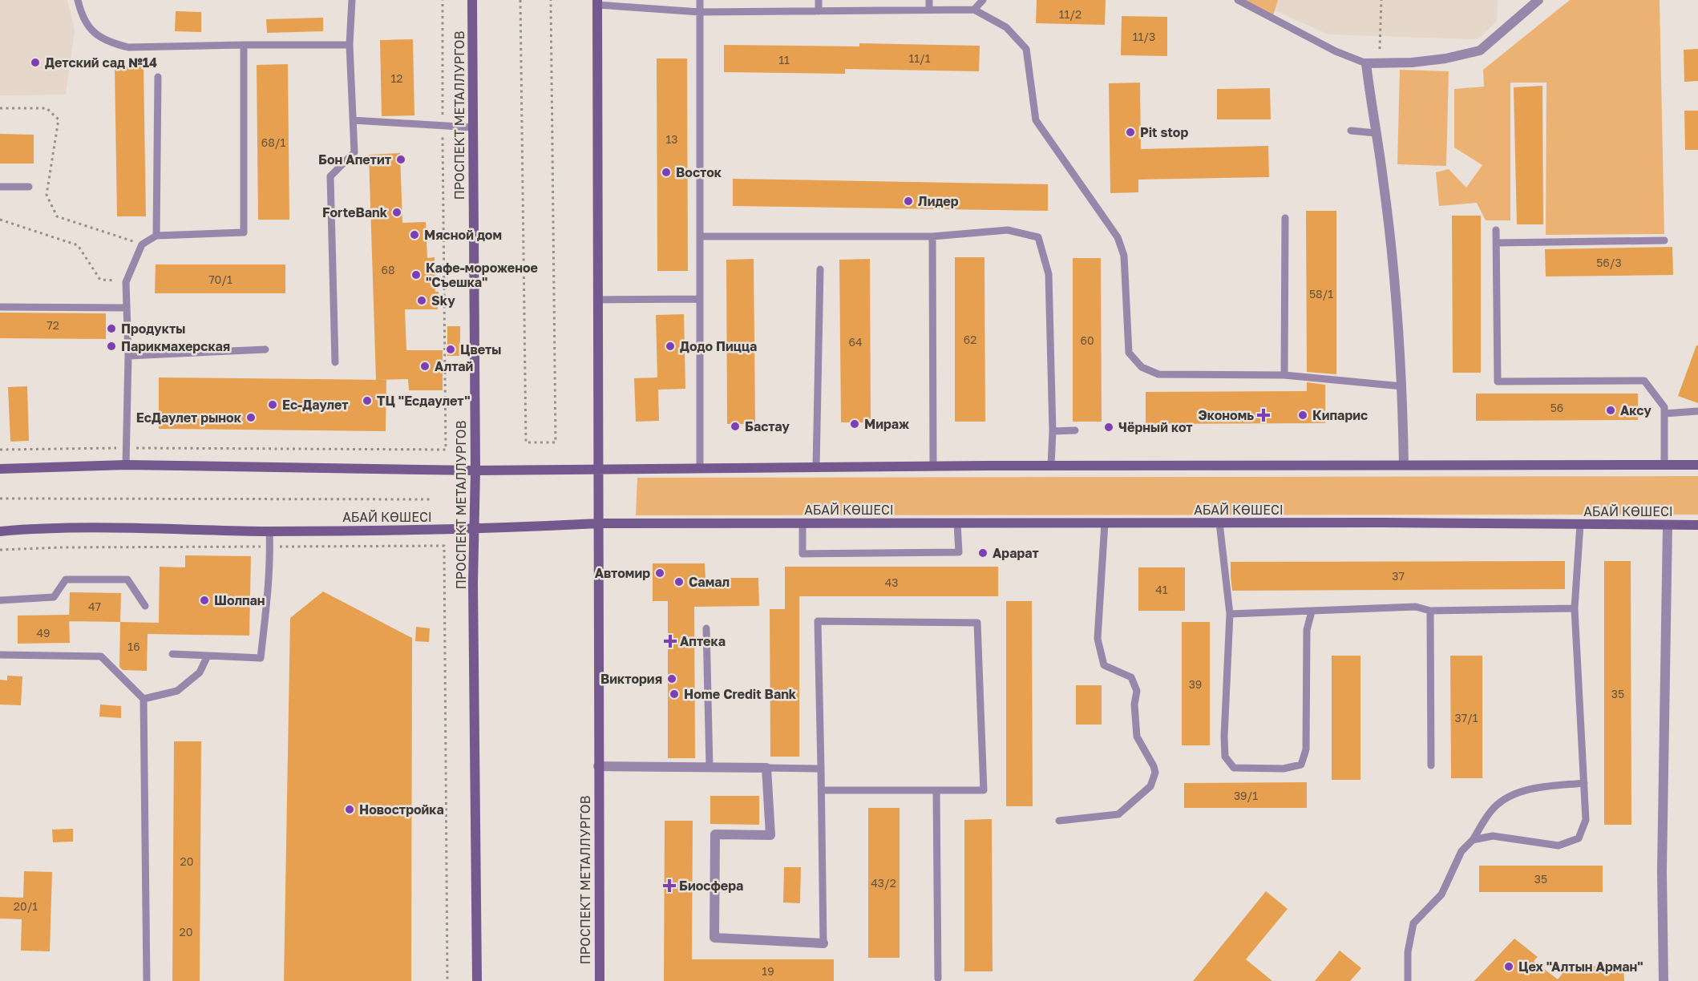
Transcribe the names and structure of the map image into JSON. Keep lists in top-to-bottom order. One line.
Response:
{"streets":{"street":["ПРОСПЕКТ МЕТАЛЛУРГОВ","АБАЙ КӨШЕСІ"]},"crossings":[["ПРОСПЕКТ МЕТАЛЛУРГОВ","АБАЙ КӨШЕСІ"]],"places":{"other":["Детский сад №14","Pit stop","Бон Апетит","Восток","Лидер","ForteBank","Мясной дом","Кафе-мороженое \"Cъешка\"","Sky","Продукты","Парикмахерская","Додо Пицца","Цветы","Алтай","ТЦ \"Есдаулет\"","Ес-Даулет","Аксу","Кипарис","ЕсДаулет рынок","Мираж","Бастау","Чёрный кот","Арарат","Автомир","Самал","Шолпан","Виктория","Home Credit Bank","Новостройка","Цех \"Алтын Арман\""],"health":["Экономь","Аптека","Биосфера"]},"house_numbers":["11/2","11/3","11/1","11","12","13","68/1","56/3","68","70/1","58/1","72","62","60","64","56","37","43","41","47","49","16","39","35","37/1","39/1","20","35","43/2","20/1","20","19"]}
